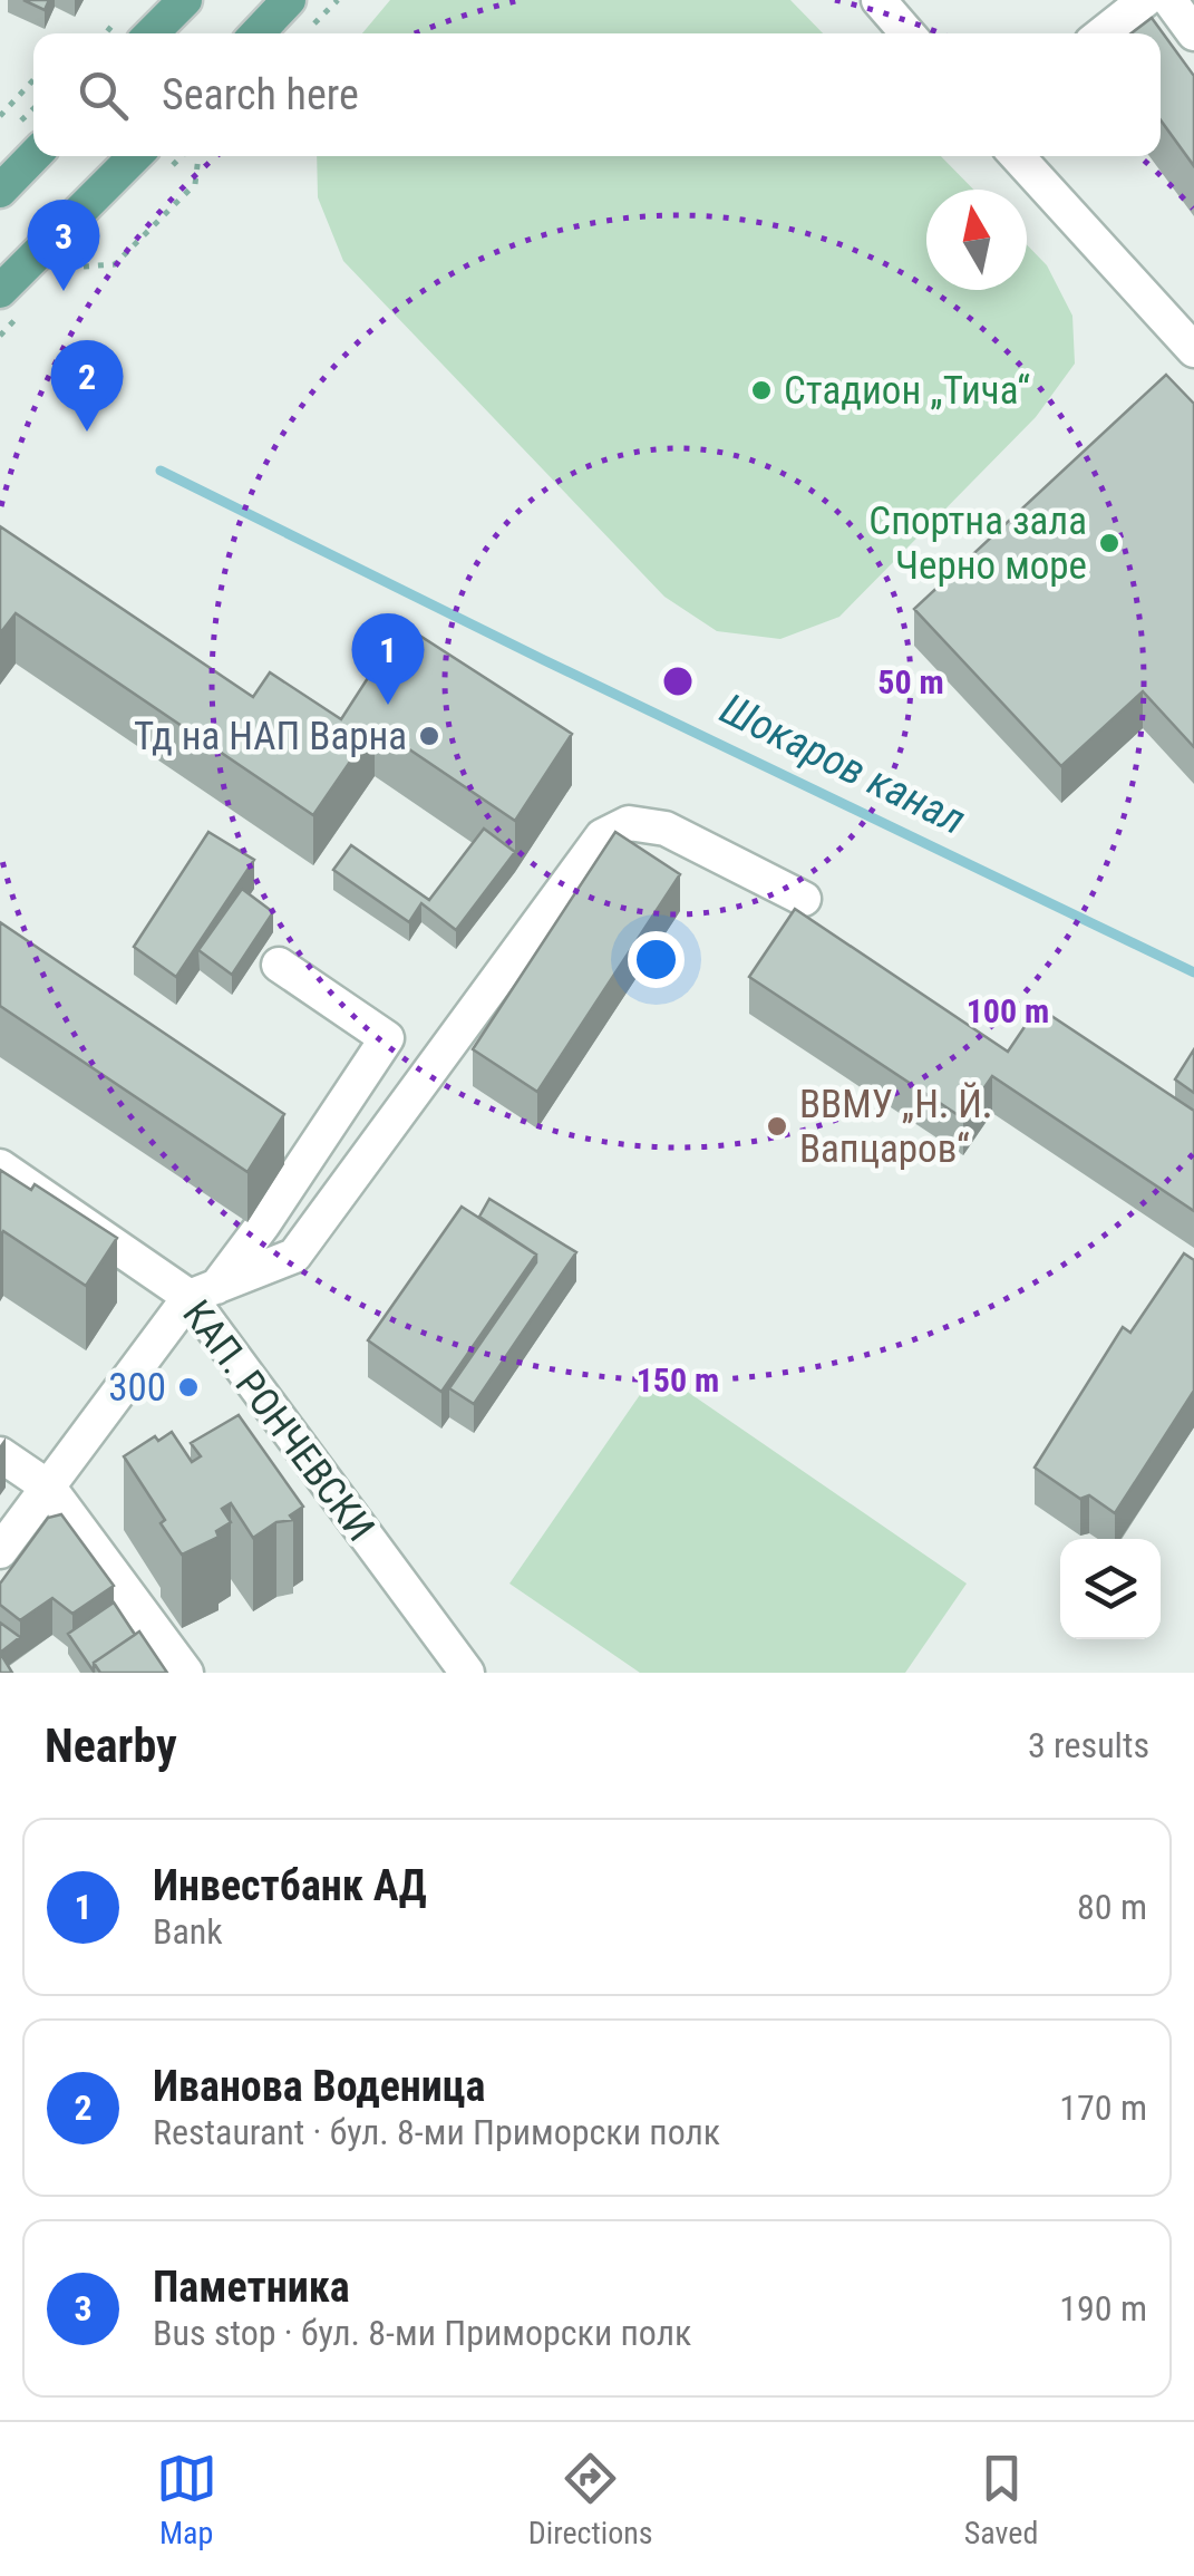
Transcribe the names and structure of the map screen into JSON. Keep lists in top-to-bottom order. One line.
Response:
{"streets":{"street":["КАП. РОНЧЕВСКИ"]},"water":["Шокаров канал"],"places":["Стадион „Тича“","Спортна зала Черно море","Тд на НАП Варна","ВВМУ „Н. Й. Вапцаров“","300"],"north":"top","page":{"search":"Search here","pins":["3","2","1"],"heading":["Nearby","3 results"],"list":[{"mark":"1","name":"Инвестбанк АД","note":"Bank","value":"80 m"},{"mark":"2","name":"Иванова Воденица","note":"Restaurant · бул. 8-ми Приморски полк","value":"170 m"},{"mark":"3","name":"Паметника","note":"Bus stop · бул. 8-ми Приморски полк","value":"190 m"}],"nav":["Map","Directions","Saved"]},"rings":["50 m","100 m","150 m"]}
